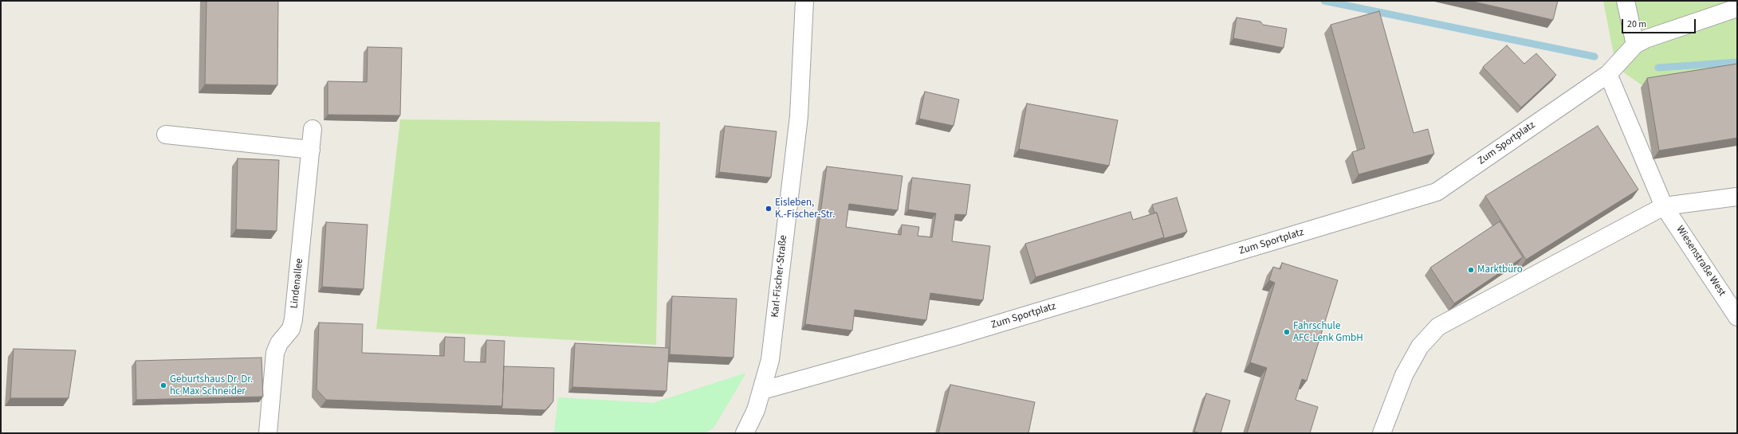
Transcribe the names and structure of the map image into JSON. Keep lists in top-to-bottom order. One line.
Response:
{"streets":{"street":["Zum Sportplatz","Wiesenstraße West","Karl-Fischer-Straße","Lindenallee"]},"crossings":[["Zum Sportplatz","Wiesenstraße West"],["Zum Sportplatz","Karl-Fischer-Straße"]],"places":["Eisleben, K.-Fischer-Str.","Marktbüro","Fahrschule AFC-Lenk GmbH","Geburtshaus Dr. Dr. hc Max Schneider"],"scale_bar":"20 m"}
